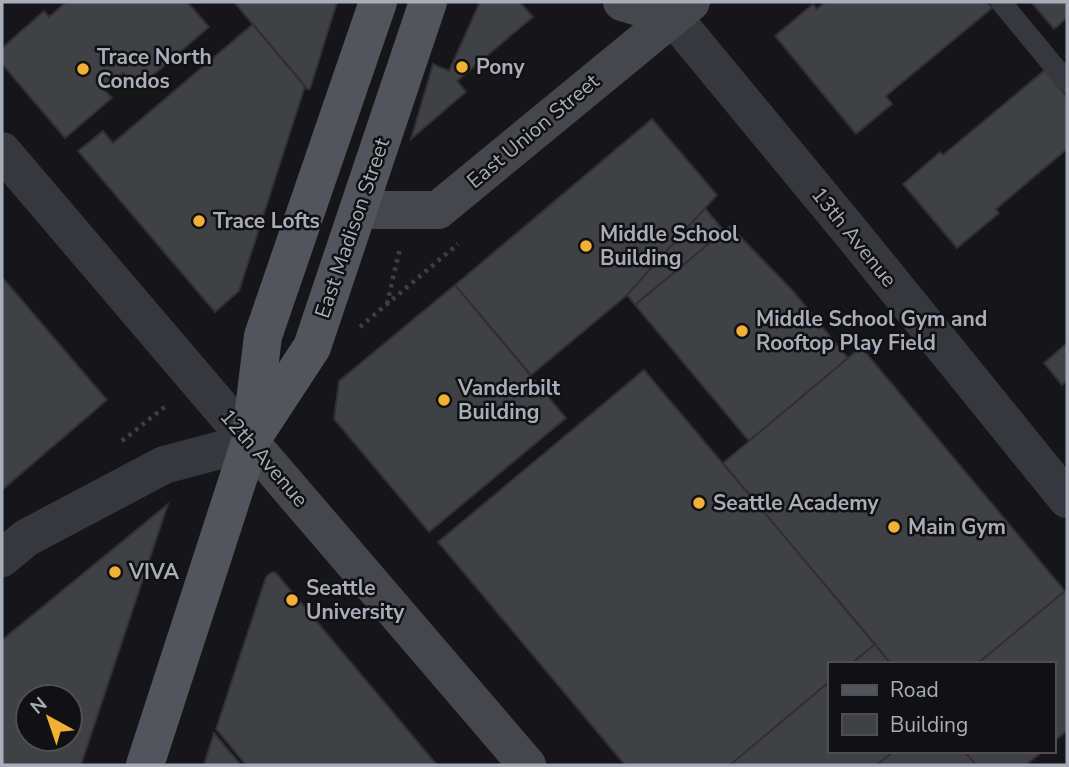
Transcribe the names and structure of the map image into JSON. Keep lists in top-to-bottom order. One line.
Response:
{"streets":{"main road":["East Union Street","East Madison Street","12th Avenue"],"street":["13th Avenue"]},"crossings":[["East Union Street","East Madison Street"],["East Union Street","13th Avenue"],["East Madison Street","12th Avenue"]],"places":["Pony","Trace North Condos","Trace Lofts","Middle School Building","Middle School Gym and Rooftop Play Field","Vanderbilt Building","Seattle Academy","Main Gym","VIVA","Seattle University"],"legend":["Road","Building"],"north":"top left"}
